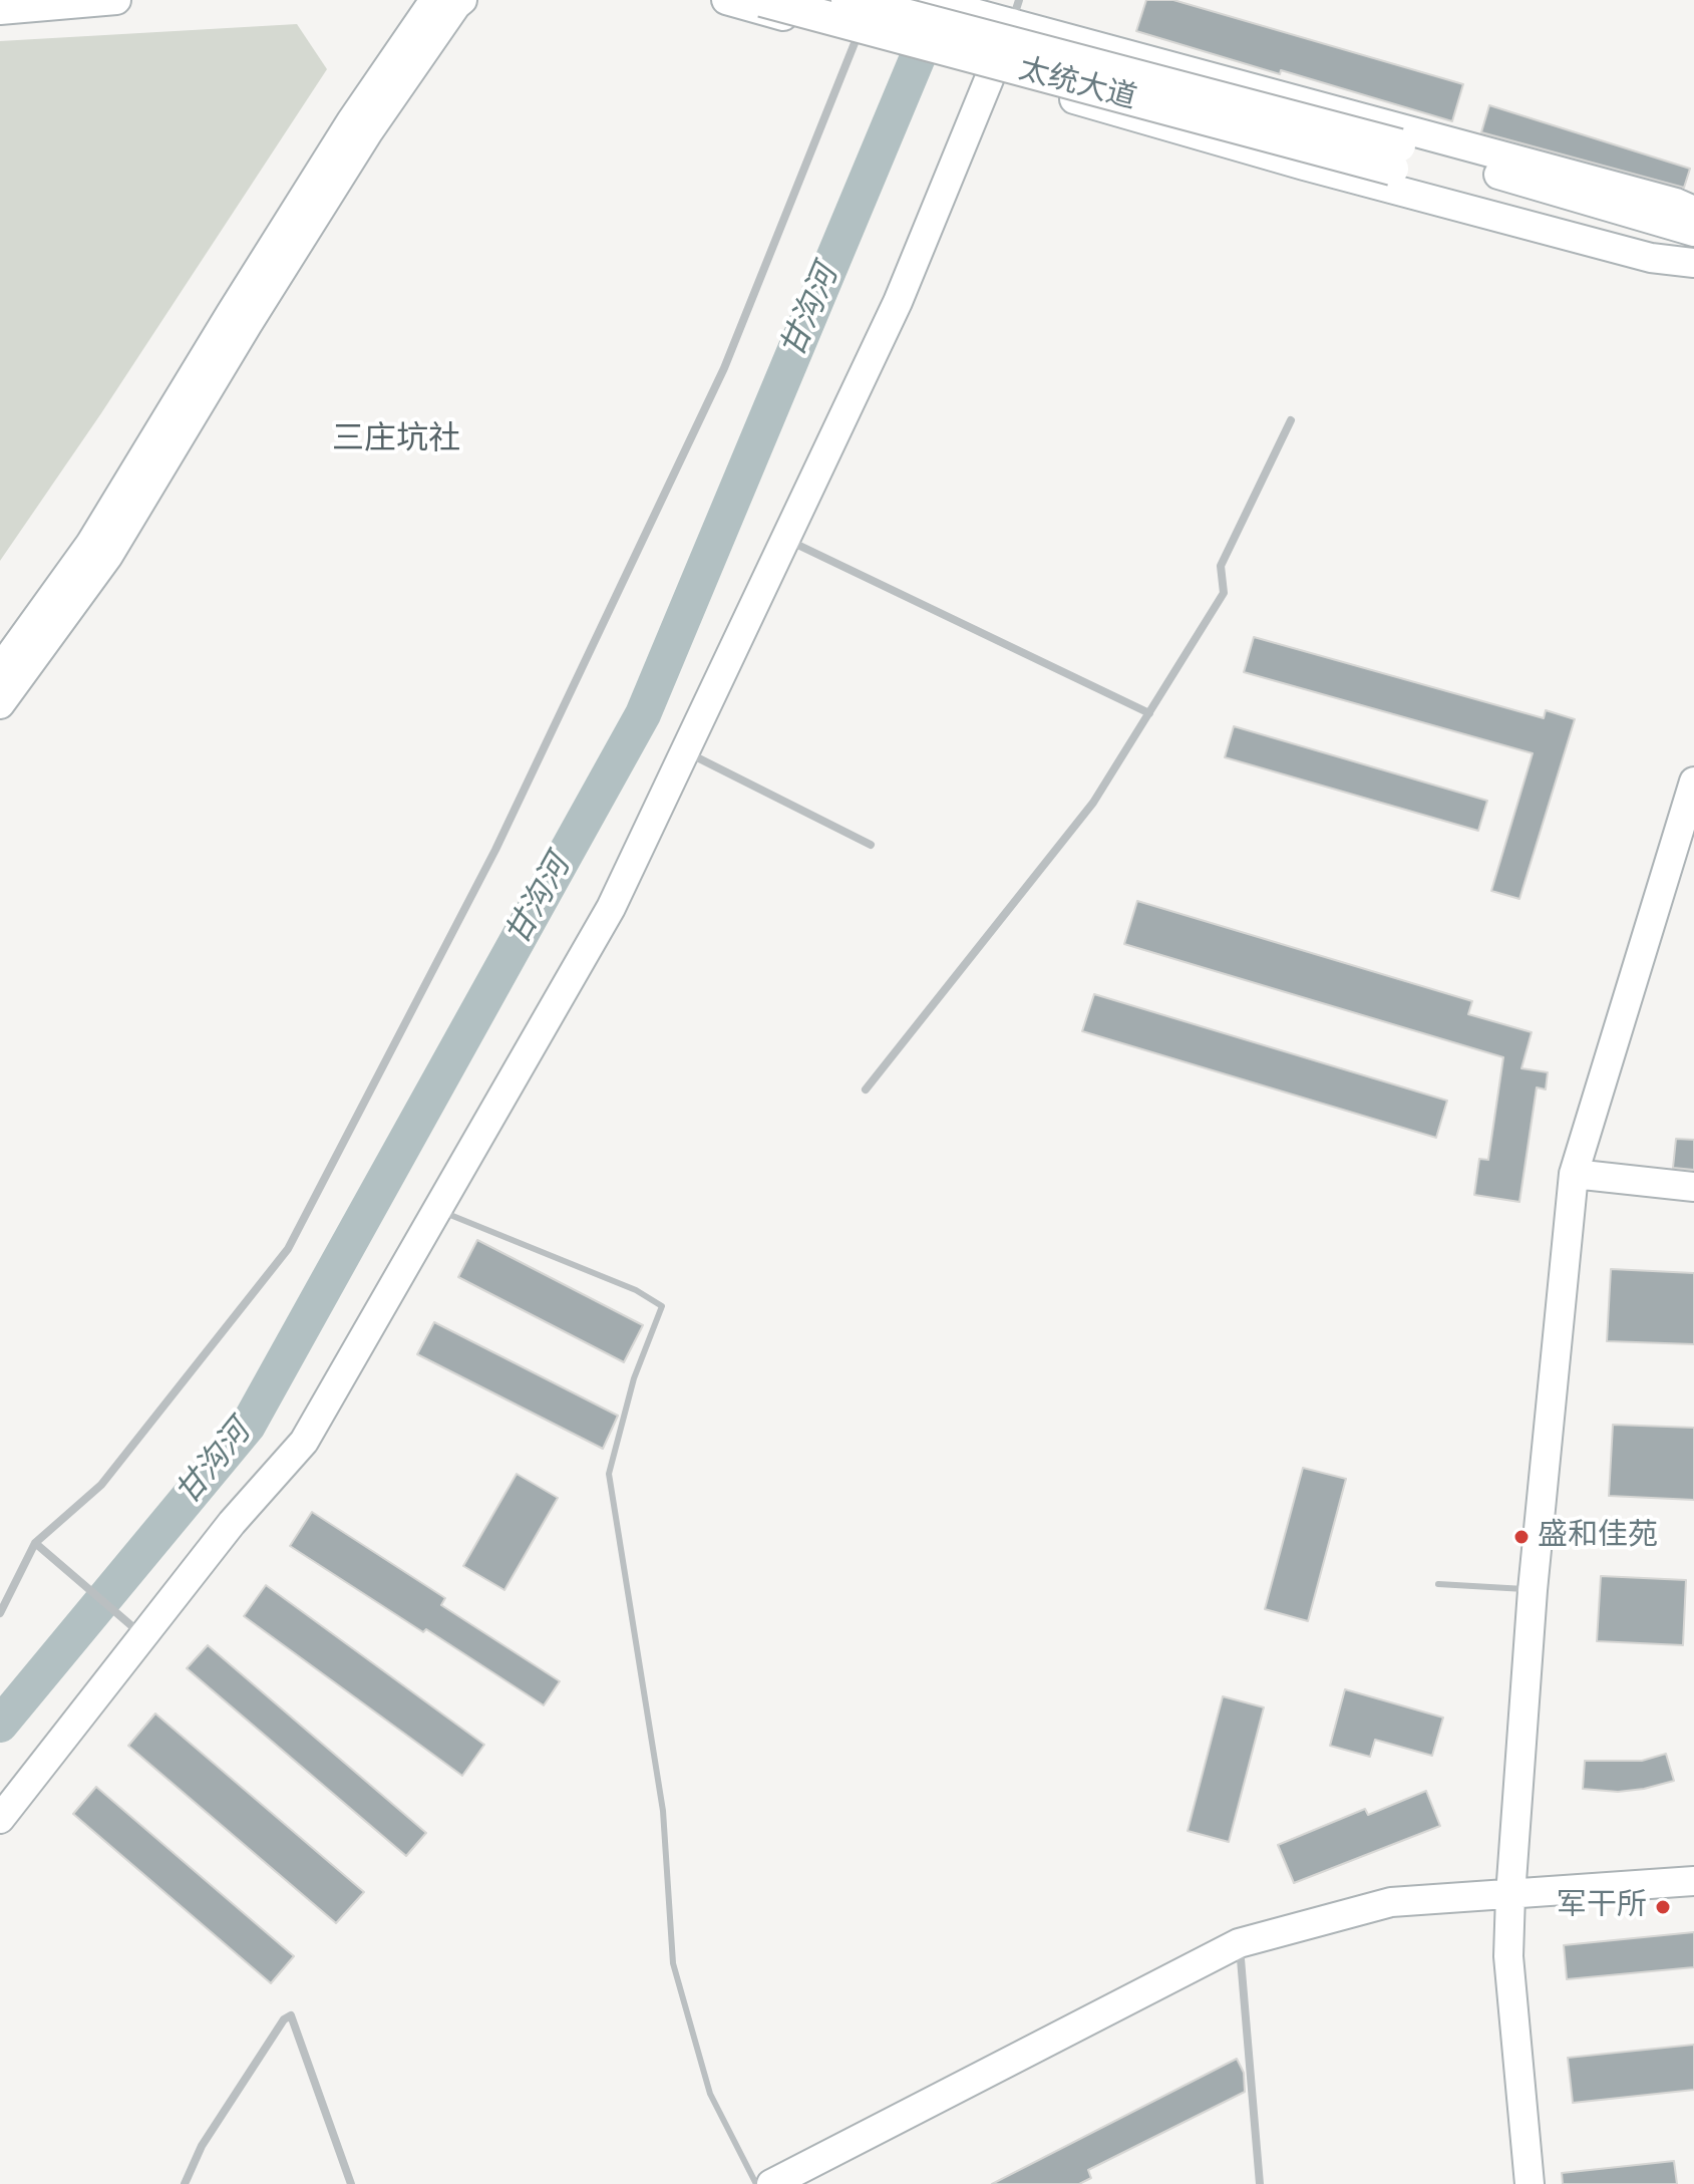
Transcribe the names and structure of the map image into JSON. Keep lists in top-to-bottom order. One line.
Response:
{"streets":{"main road":["太统大道"]},"districts":["三庄坑社"],"water":["甘沟河"],"places":["盛和佳苑","军干所"]}
